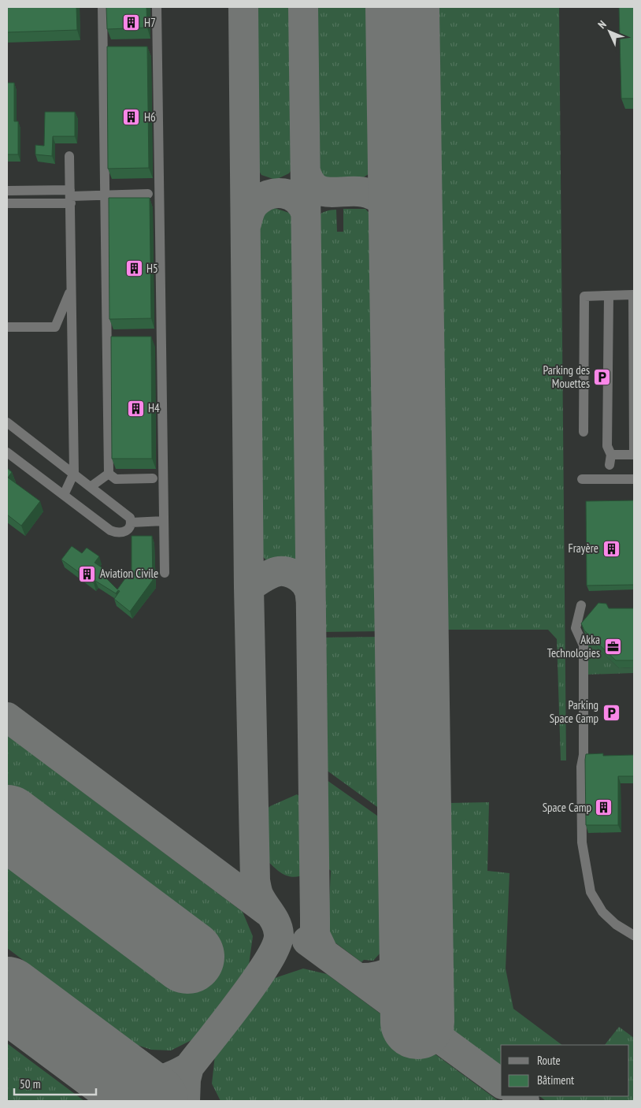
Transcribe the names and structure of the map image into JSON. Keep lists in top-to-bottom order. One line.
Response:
{"places":{"building":["H7","H6","H5","H4","Frayère","Aviation Civile","Space Camp"],"parking":["Parking des Mouettes","Parking Space Camp"],"office":["Akka Technologies"]},"legend":["Route","Bâtiment"],"scale_bar":"50 m","north":"top left"}
